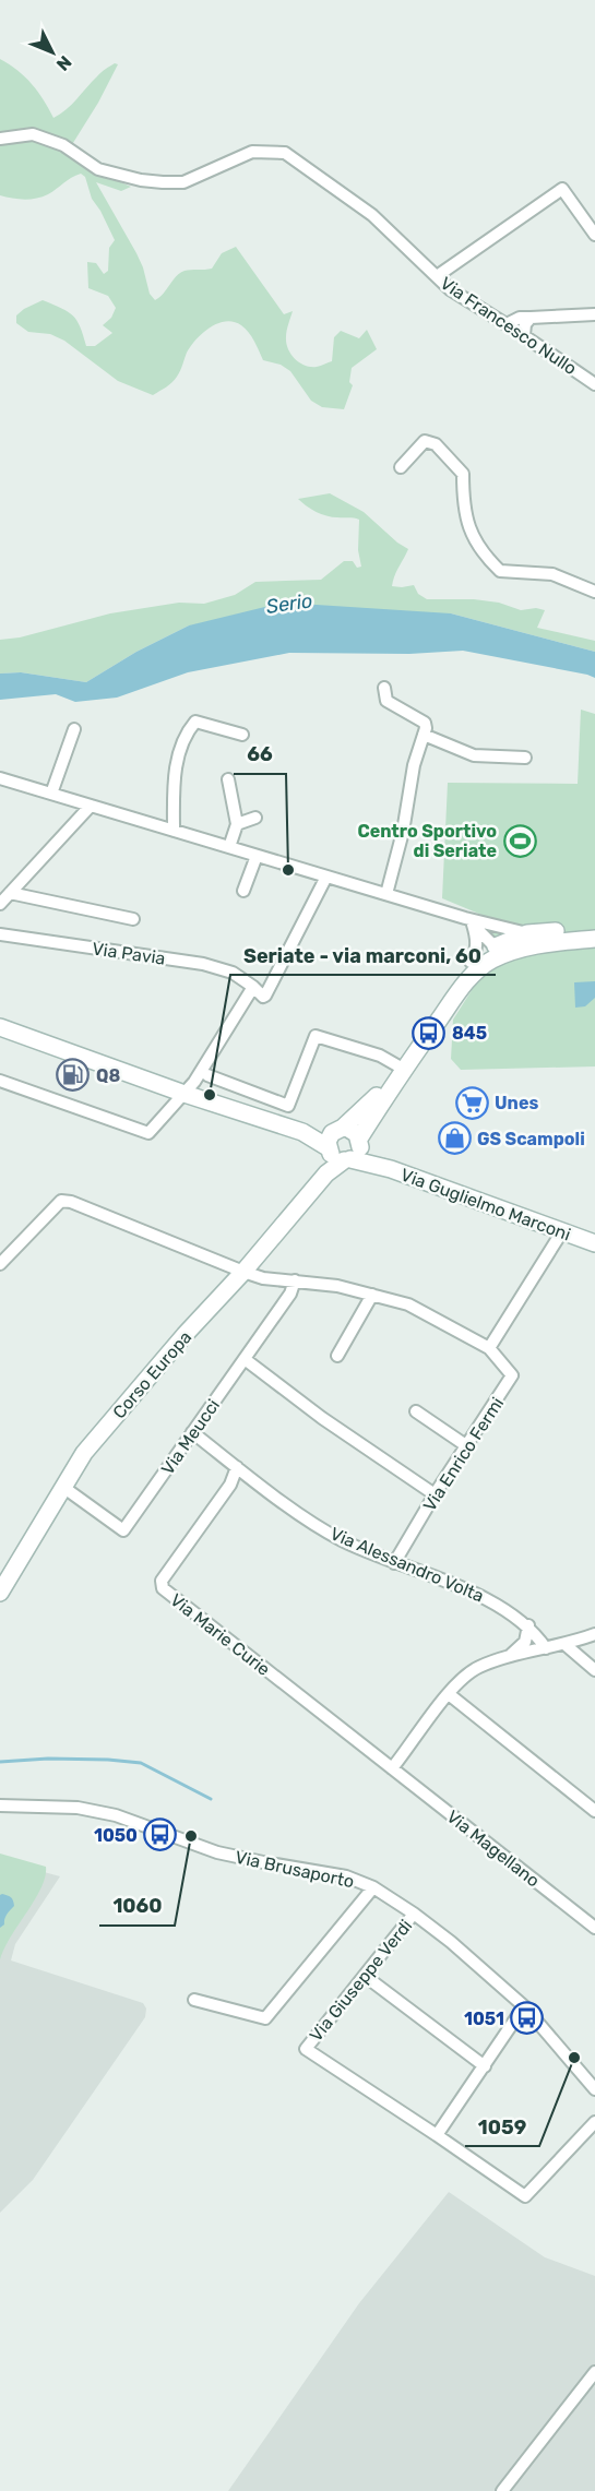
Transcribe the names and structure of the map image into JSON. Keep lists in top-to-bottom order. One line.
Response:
{"streets":{"street":["Via Francesco Nullo","Via Pavia","Via Guglielmo Marconi","Corso Europa","Via Meucci","Via Enrico Fermi","Via Alessandro Volta","Via Marie Curie","Via Magellano","Via Brusaporto","Via Giuseppe Verdi"]},"crossings":[["Via Guglielmo Marconi","Corso Europa"],["Corso Europa","Via Meucci"],["Via Meucci","Via Alessandro Volta"],["Via Enrico Fermi","Via Alessandro Volta"],["Via Alessandro Volta","Via Marie Curie"],["Via Marie Curie","Via Magellano"],["Via Brusaporto","Via Giuseppe Verdi"]],"water":["Serio"],"places":{"sports":["Centro Sportivo di Seriate"],"other":["66","Seriate - via marconi, 60","1060","1059"],"bus stop":["845","1050","1051"],"fuel station":["Q8"],"supermarket":["Unes"],"shop":["GS Scampoli"]},"north":"bottom right"}
